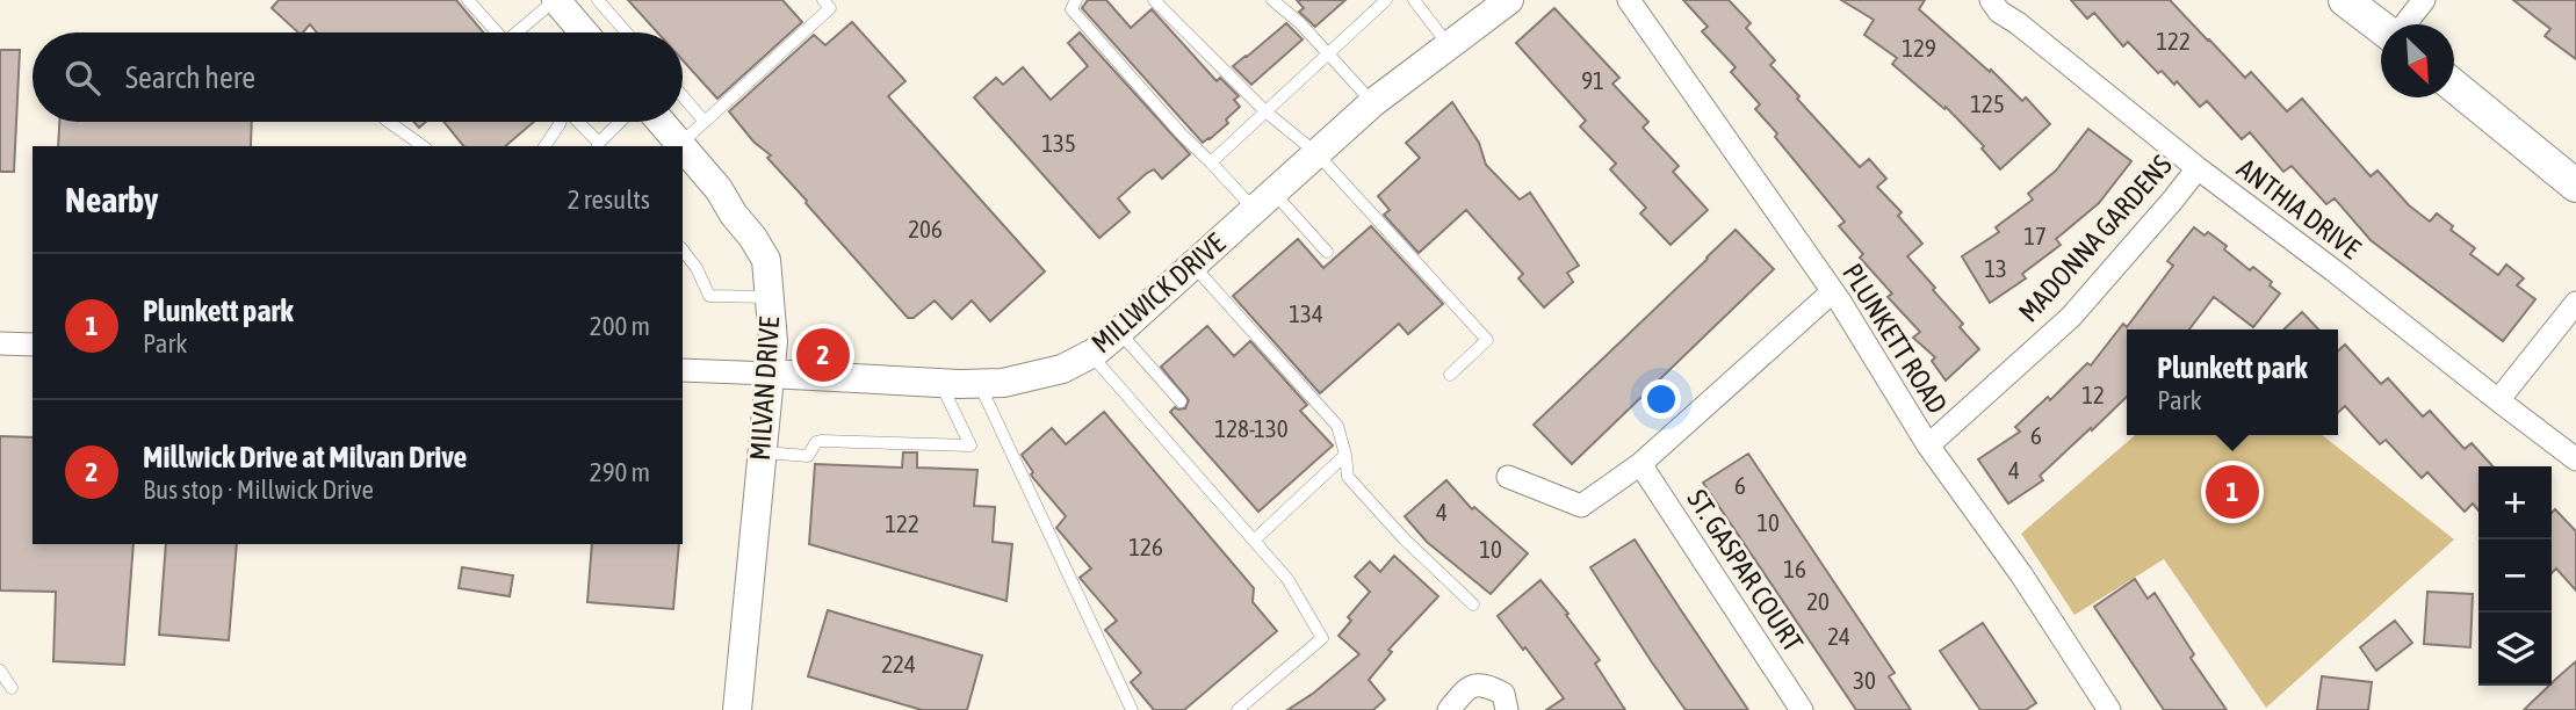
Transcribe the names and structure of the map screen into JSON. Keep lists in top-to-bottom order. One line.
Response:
{"streets":{"street":["ANTHIA DRIVE","MADONNA GARDENS","MILLWICK DRIVE","PLUNKETT ROAD","MILVAN DRIVE","ST. GASPAR COURT"]},"crossings":[["ANTHIA DRIVE","MADONNA GARDENS"],["MADONNA GARDENS","PLUNKETT ROAD"],["MILLWICK DRIVE","MILVAN DRIVE"]],"house_numbers":["122","129","91","125","135","206","17","13","134","12","128-130","6","4","6","4","10","122","126","10","16","20","24","224","30"],"north":"bottom right","page":{"search":"Search here","heading":["Nearby","2 results"],"list":[{"mark":"1","name":"Plunkett park","note":"Park","value":"200 m"},{"mark":"2","name":"Millwick Drive at Milvan Drive","note":"Bus stop · Millwick Drive","value":"290 m"}],"pins":["2","1"],"popup":["Plunkett park","Park"],"map_buttons":["+","−"]}}
